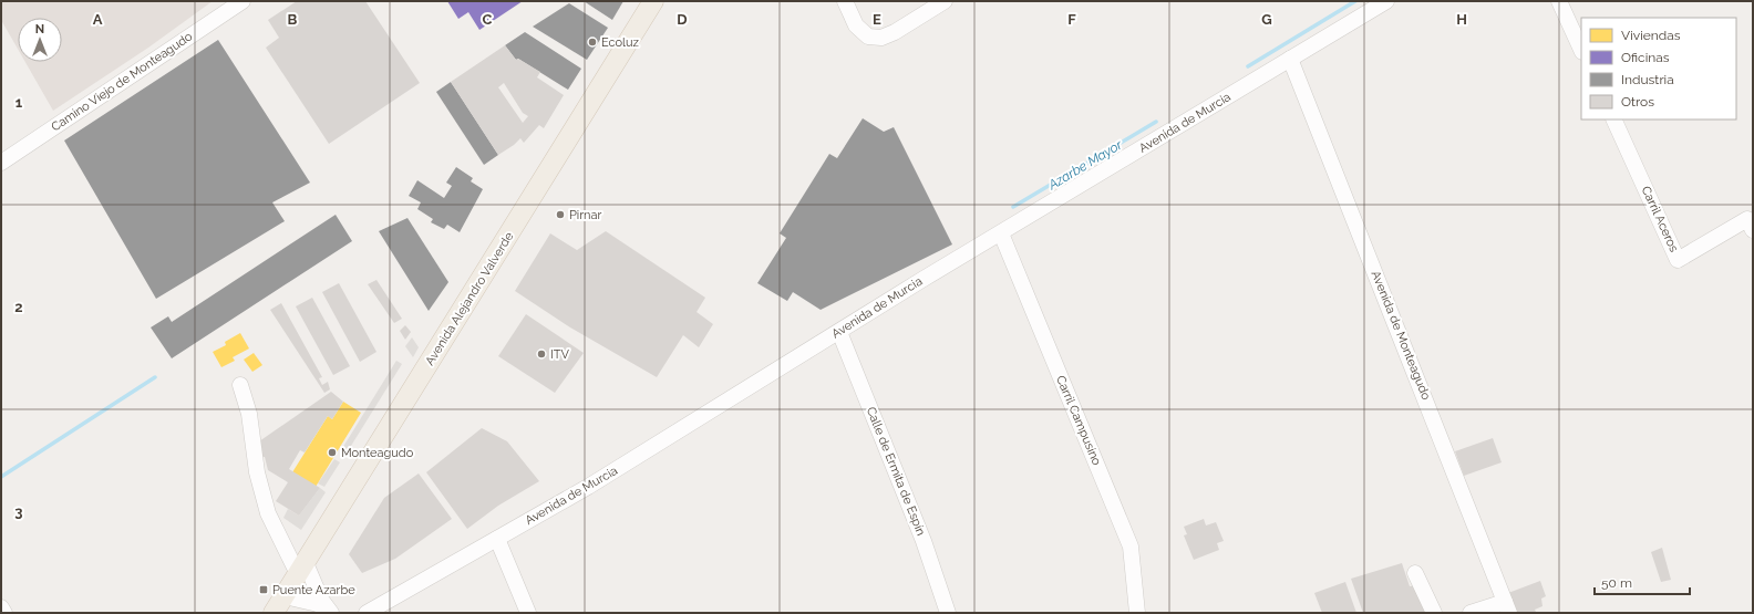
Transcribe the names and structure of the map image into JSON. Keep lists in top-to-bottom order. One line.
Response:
{"streets":{"main road":["Avenida Alejandro Valverde"],"street":["Camino Viejo de Monteagudo","Avenida de Murcia","Carril Aceros","Avenida de Monteagudo","Carril Campusino","Calle de Ermita de Espín"]},"crossings":[["Avenida de Murcia","Avenida de Monteagudo"],["Avenida de Murcia","Carril Campusino"],["Avenida de Murcia","Calle de Ermita de Espín"]],"water":["Azarbe Mayor"],"places":{"other":["Ecoluz","Pirnar","ITV","Monteagudo"],"transit":["Puente Azarbe"]},"legend":["Viviendas","Oficinas","Industria","Otros"],"scale_bar":"50 m","north":"top","grid":{"columns":["A","B","C","D","E","F","G","H"],"rows":["1","2","3"]}}
